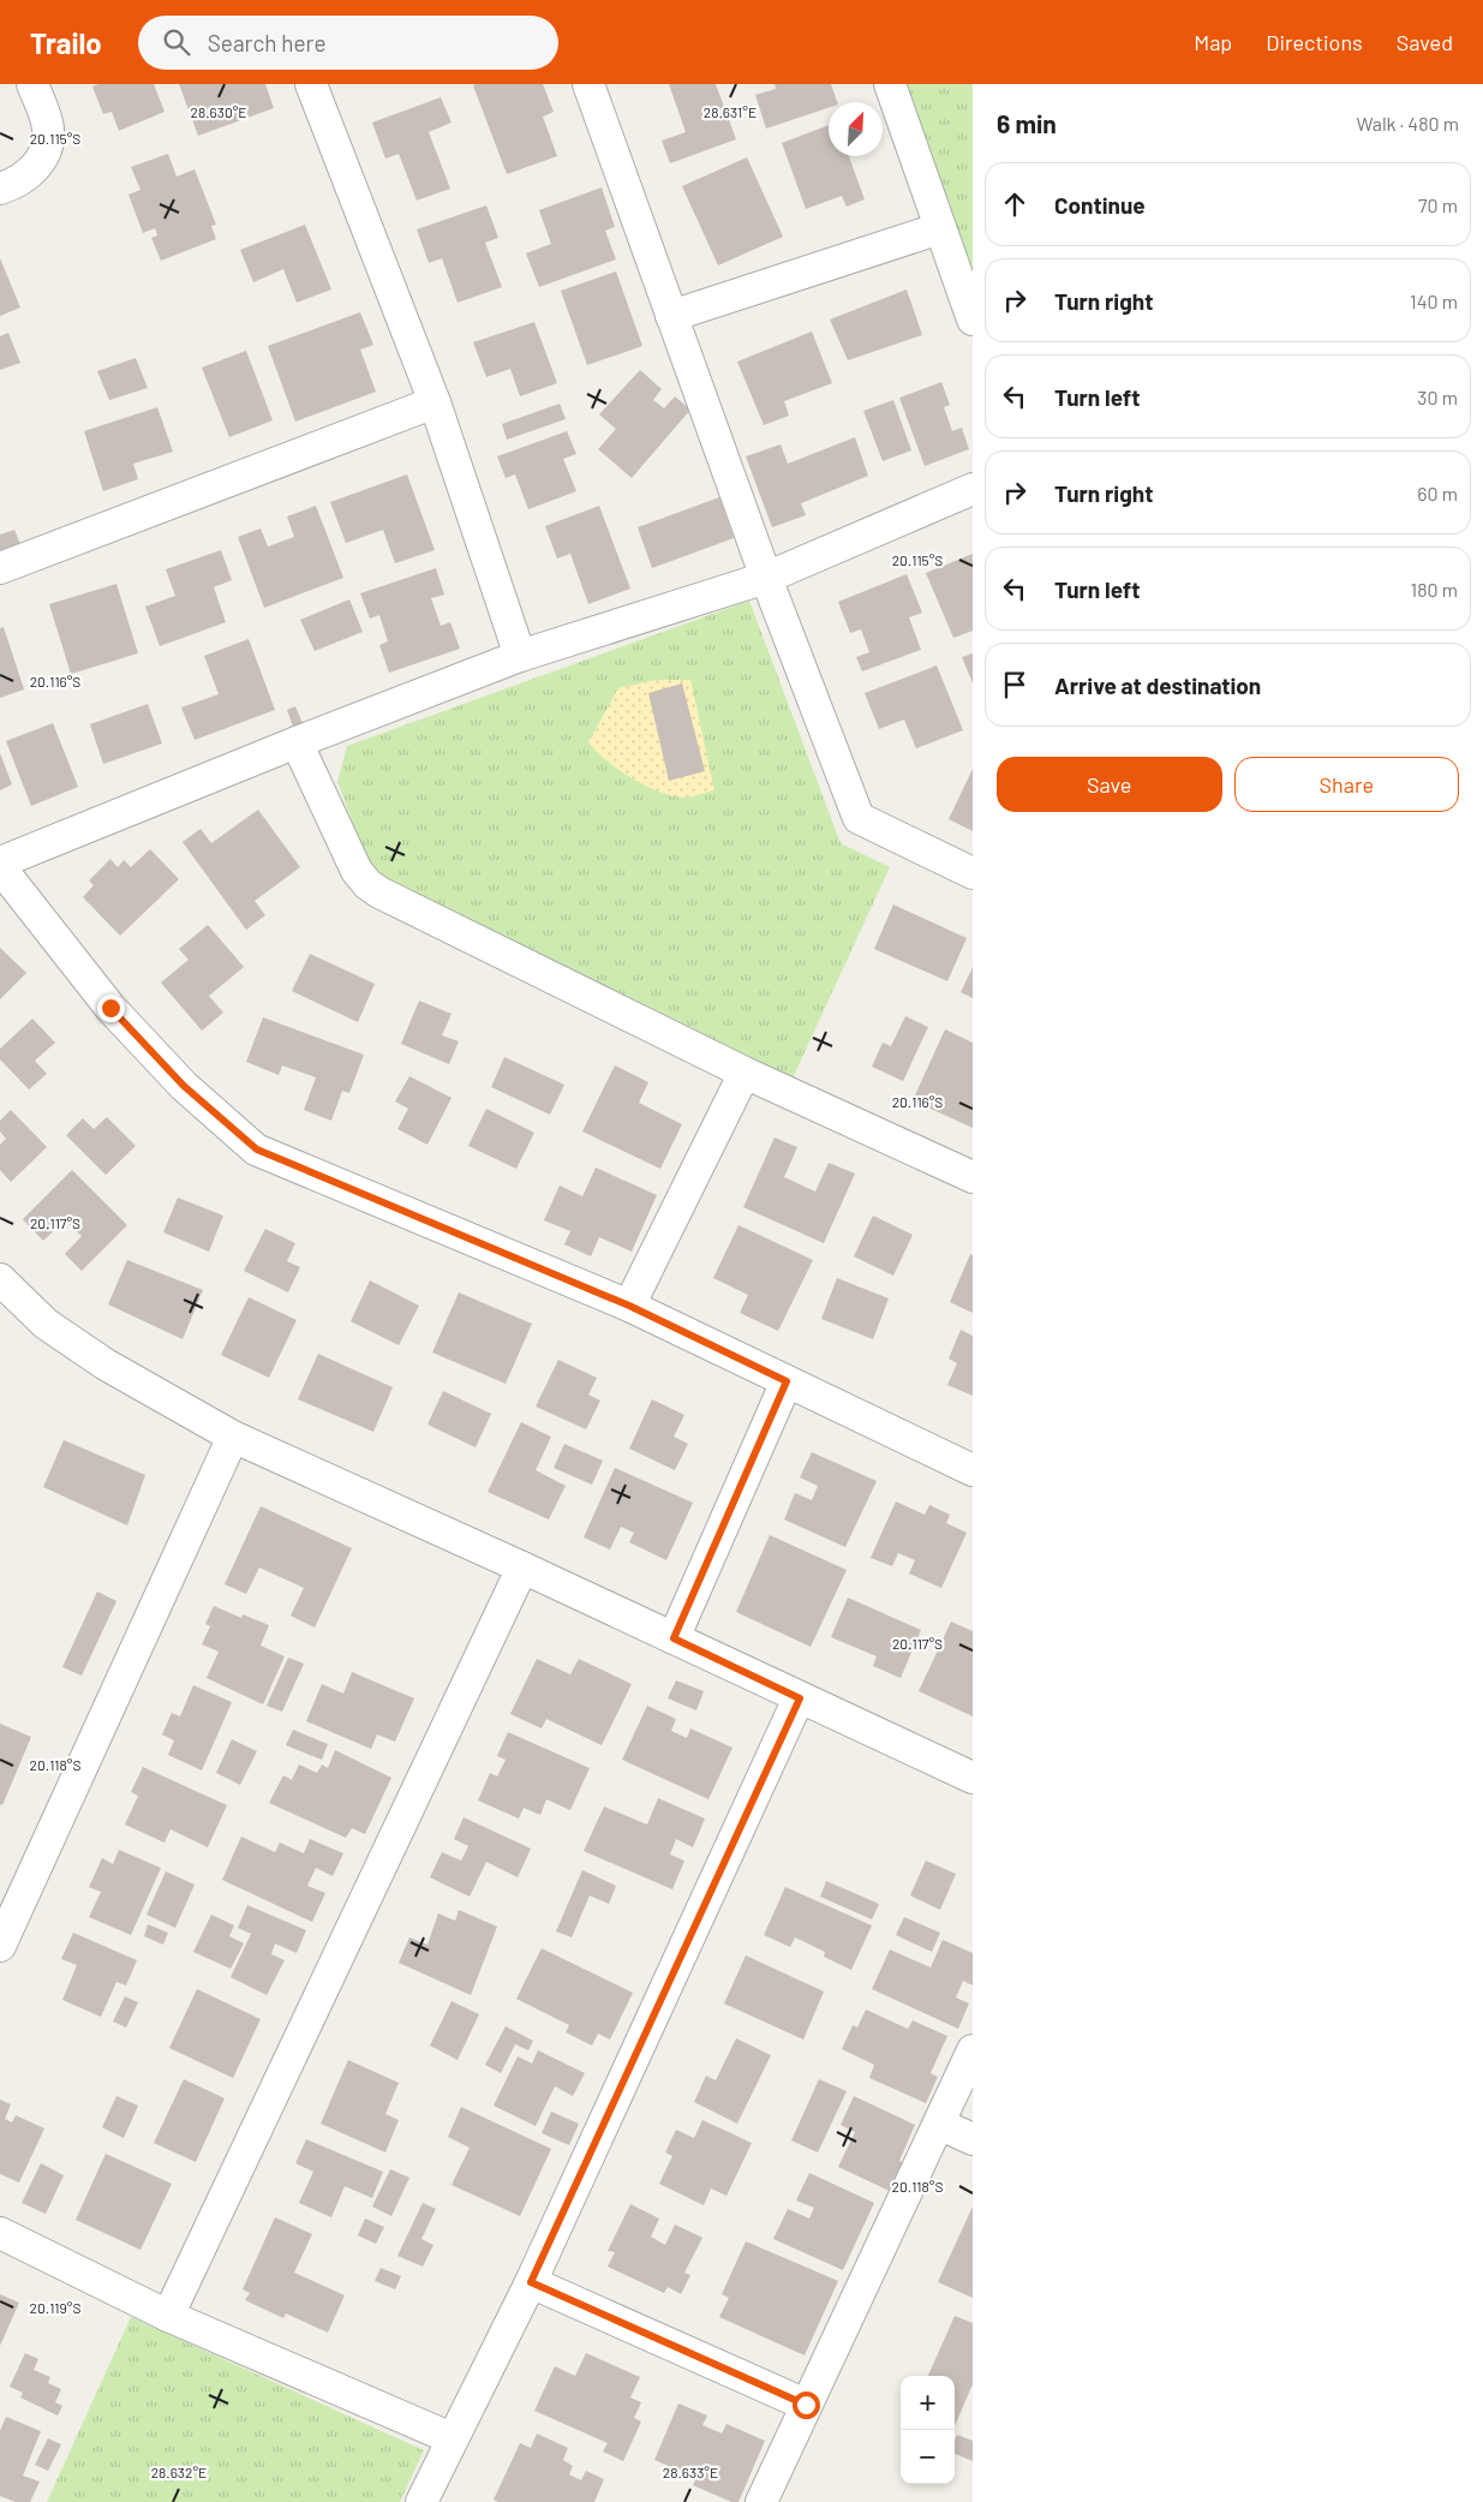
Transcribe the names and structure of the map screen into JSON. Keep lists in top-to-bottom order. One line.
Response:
{"north":"top right","page":{"header":"Trailo","search":"Search here","nav":["Map","Directions","Saved"],"heading":["6 min","Walk · 480 m"],"list":[["Continue","70 m"],["Turn right","140 m"],["Turn left","30 m"],["Turn right","60 m"],["Turn left","180 m"],"Arrive at destination"],"buttons":["Save","Share"],"map_buttons":["+","−"]},"coordinates":["28.630°E","28.631°E","20.115°S","20.116°S","20.117°S","20.118°S","20.119°S","28.632°E","28.633°E"]}
